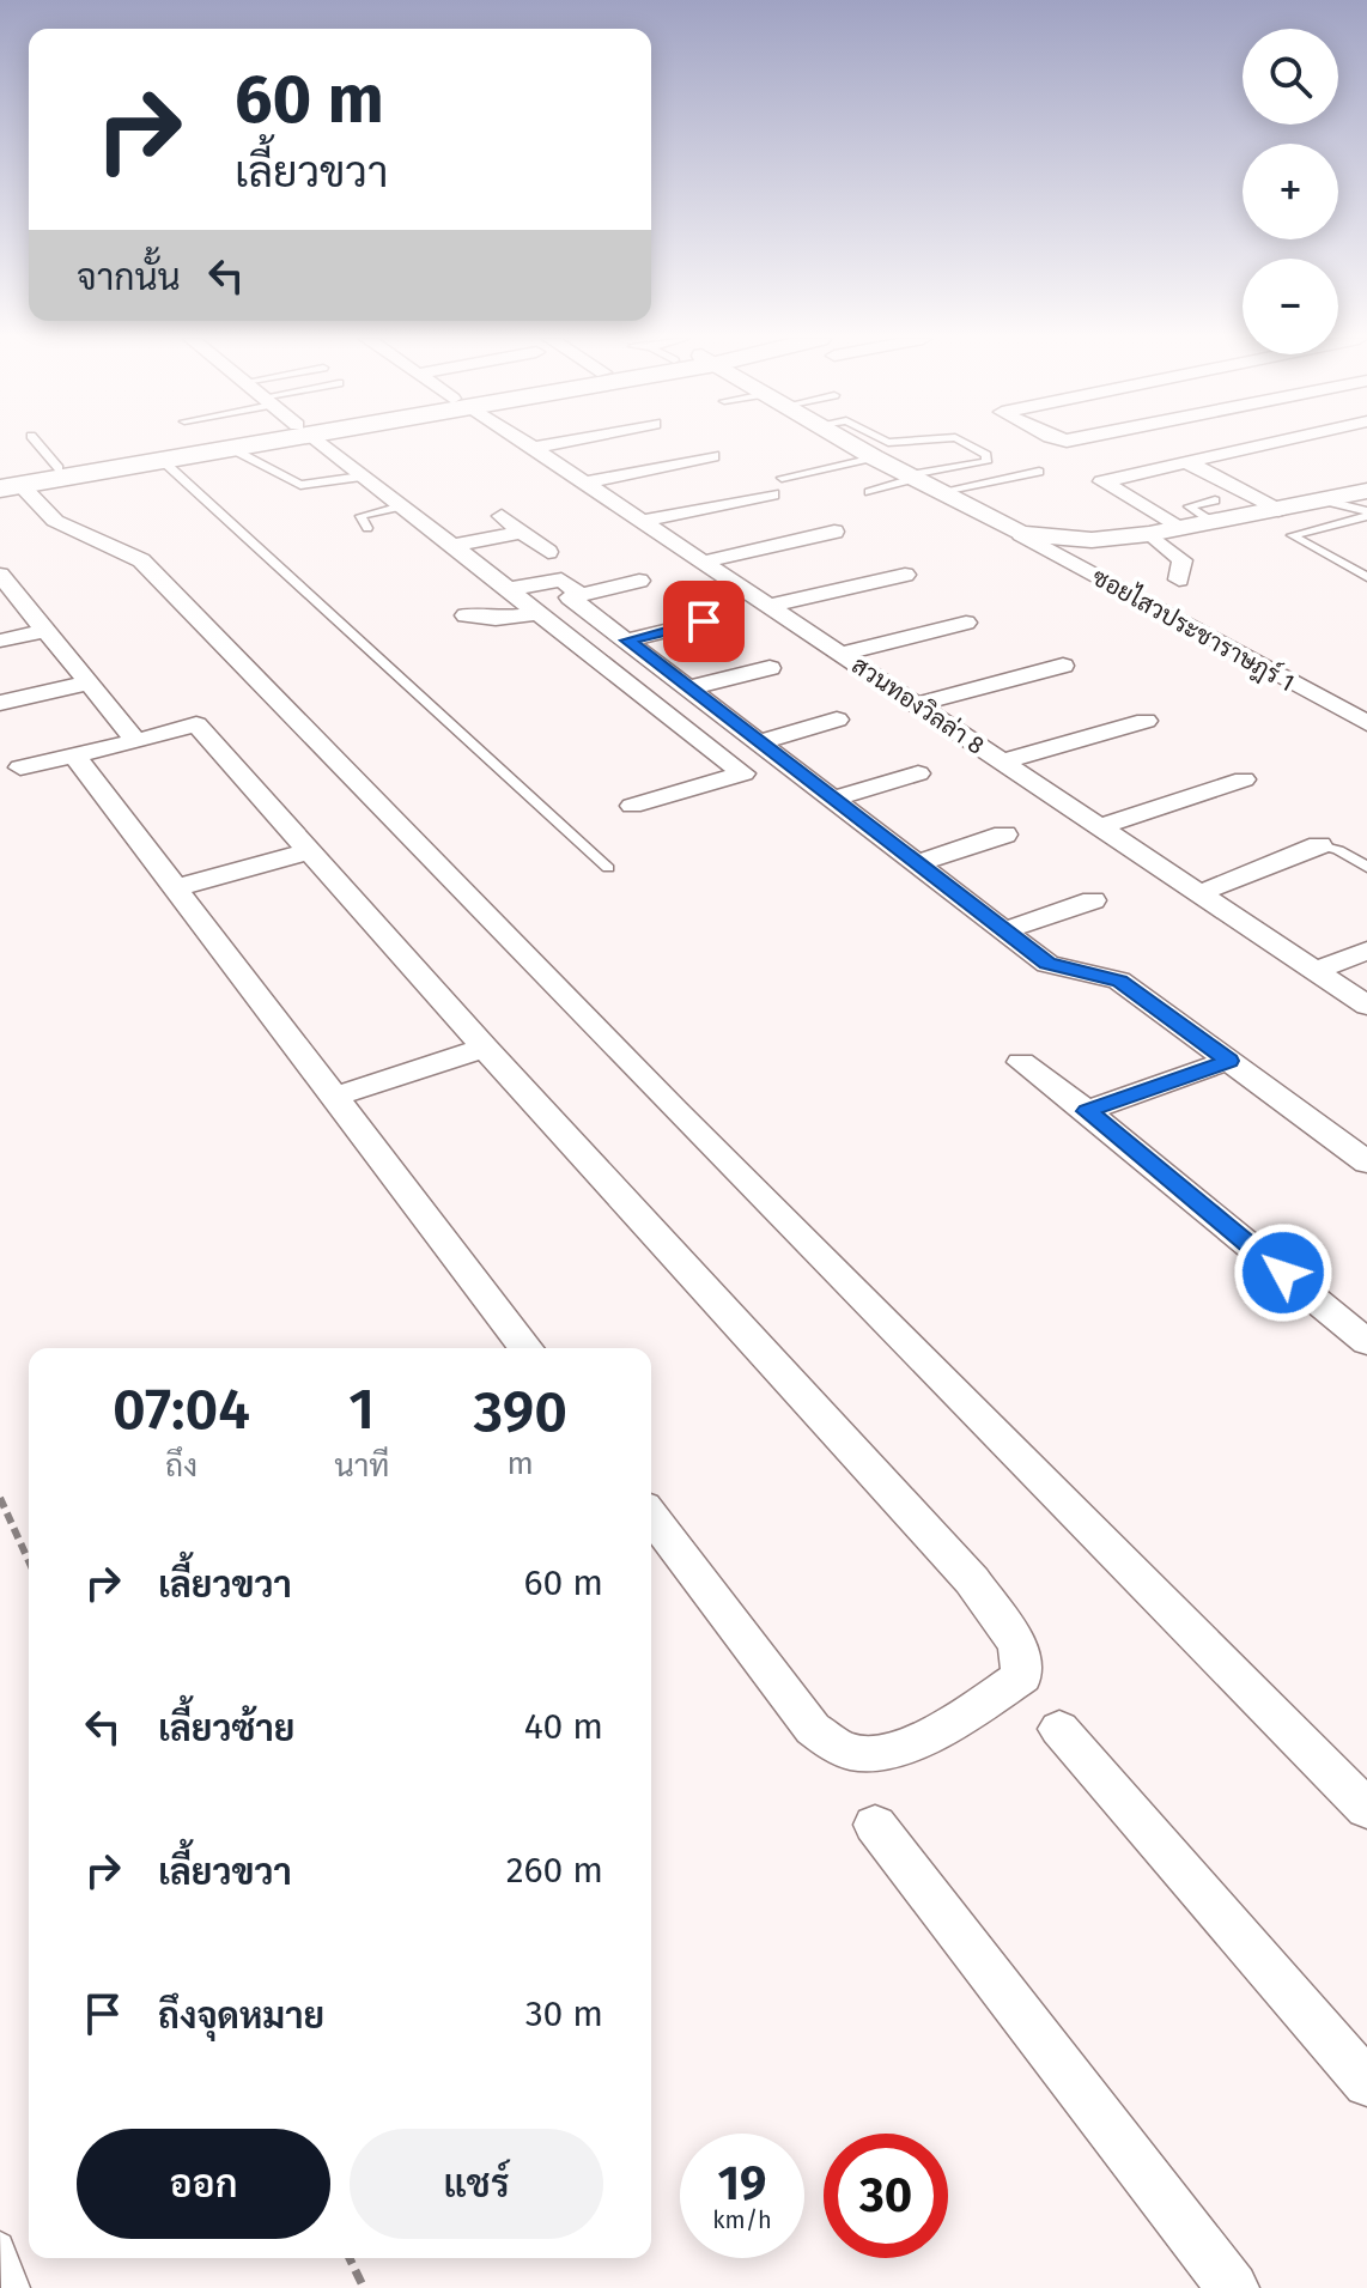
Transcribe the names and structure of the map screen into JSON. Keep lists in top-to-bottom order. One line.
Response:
{"streets":{"street":["ซอยไสวประชาราษฎร์ 1","สวนทองวิลล่า 8"]},"page":{"map_buttons":["+","−"],"turn":["60 m","เลี้ยวขวา"],"then":"จากนั้น","eta":["07:04","ถึง","1","นาที","390","m"],"list":[{"name":"เลี้ยวขวา","value":"60 m"},{"name":"เลี้ยวซ้าย","value":"40 m"},{"name":"เลี้ยวขวา","value":"260 m"},{"name":"ถึงจุดหมาย","value":"30 m"}],"buttons":["ออก","แชร์"],"speed":"19 km/h","limit":"30"}}
